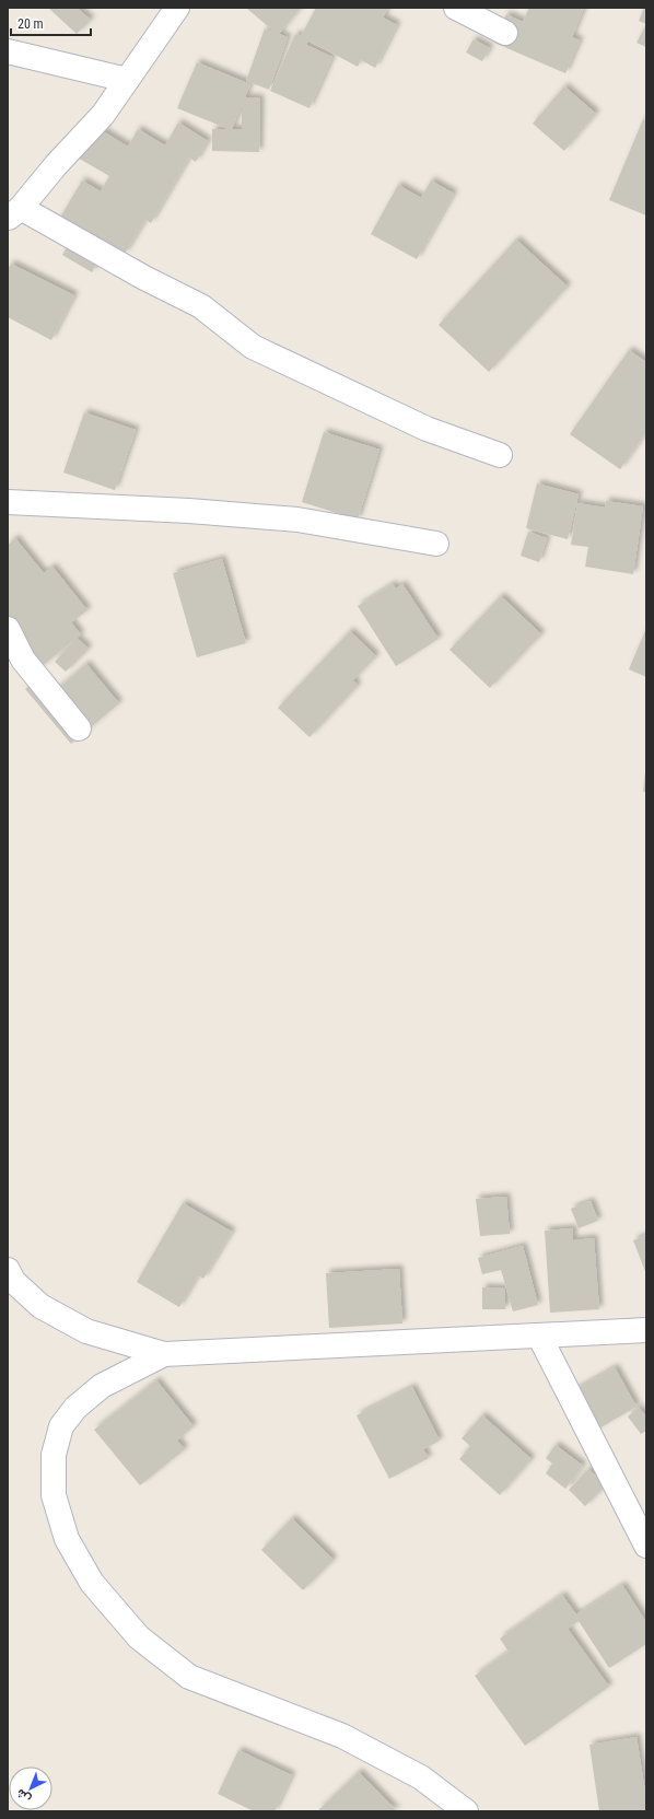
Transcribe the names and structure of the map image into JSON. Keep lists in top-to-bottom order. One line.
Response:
{"scale_bar":"20 m","north":"bottom left"}
